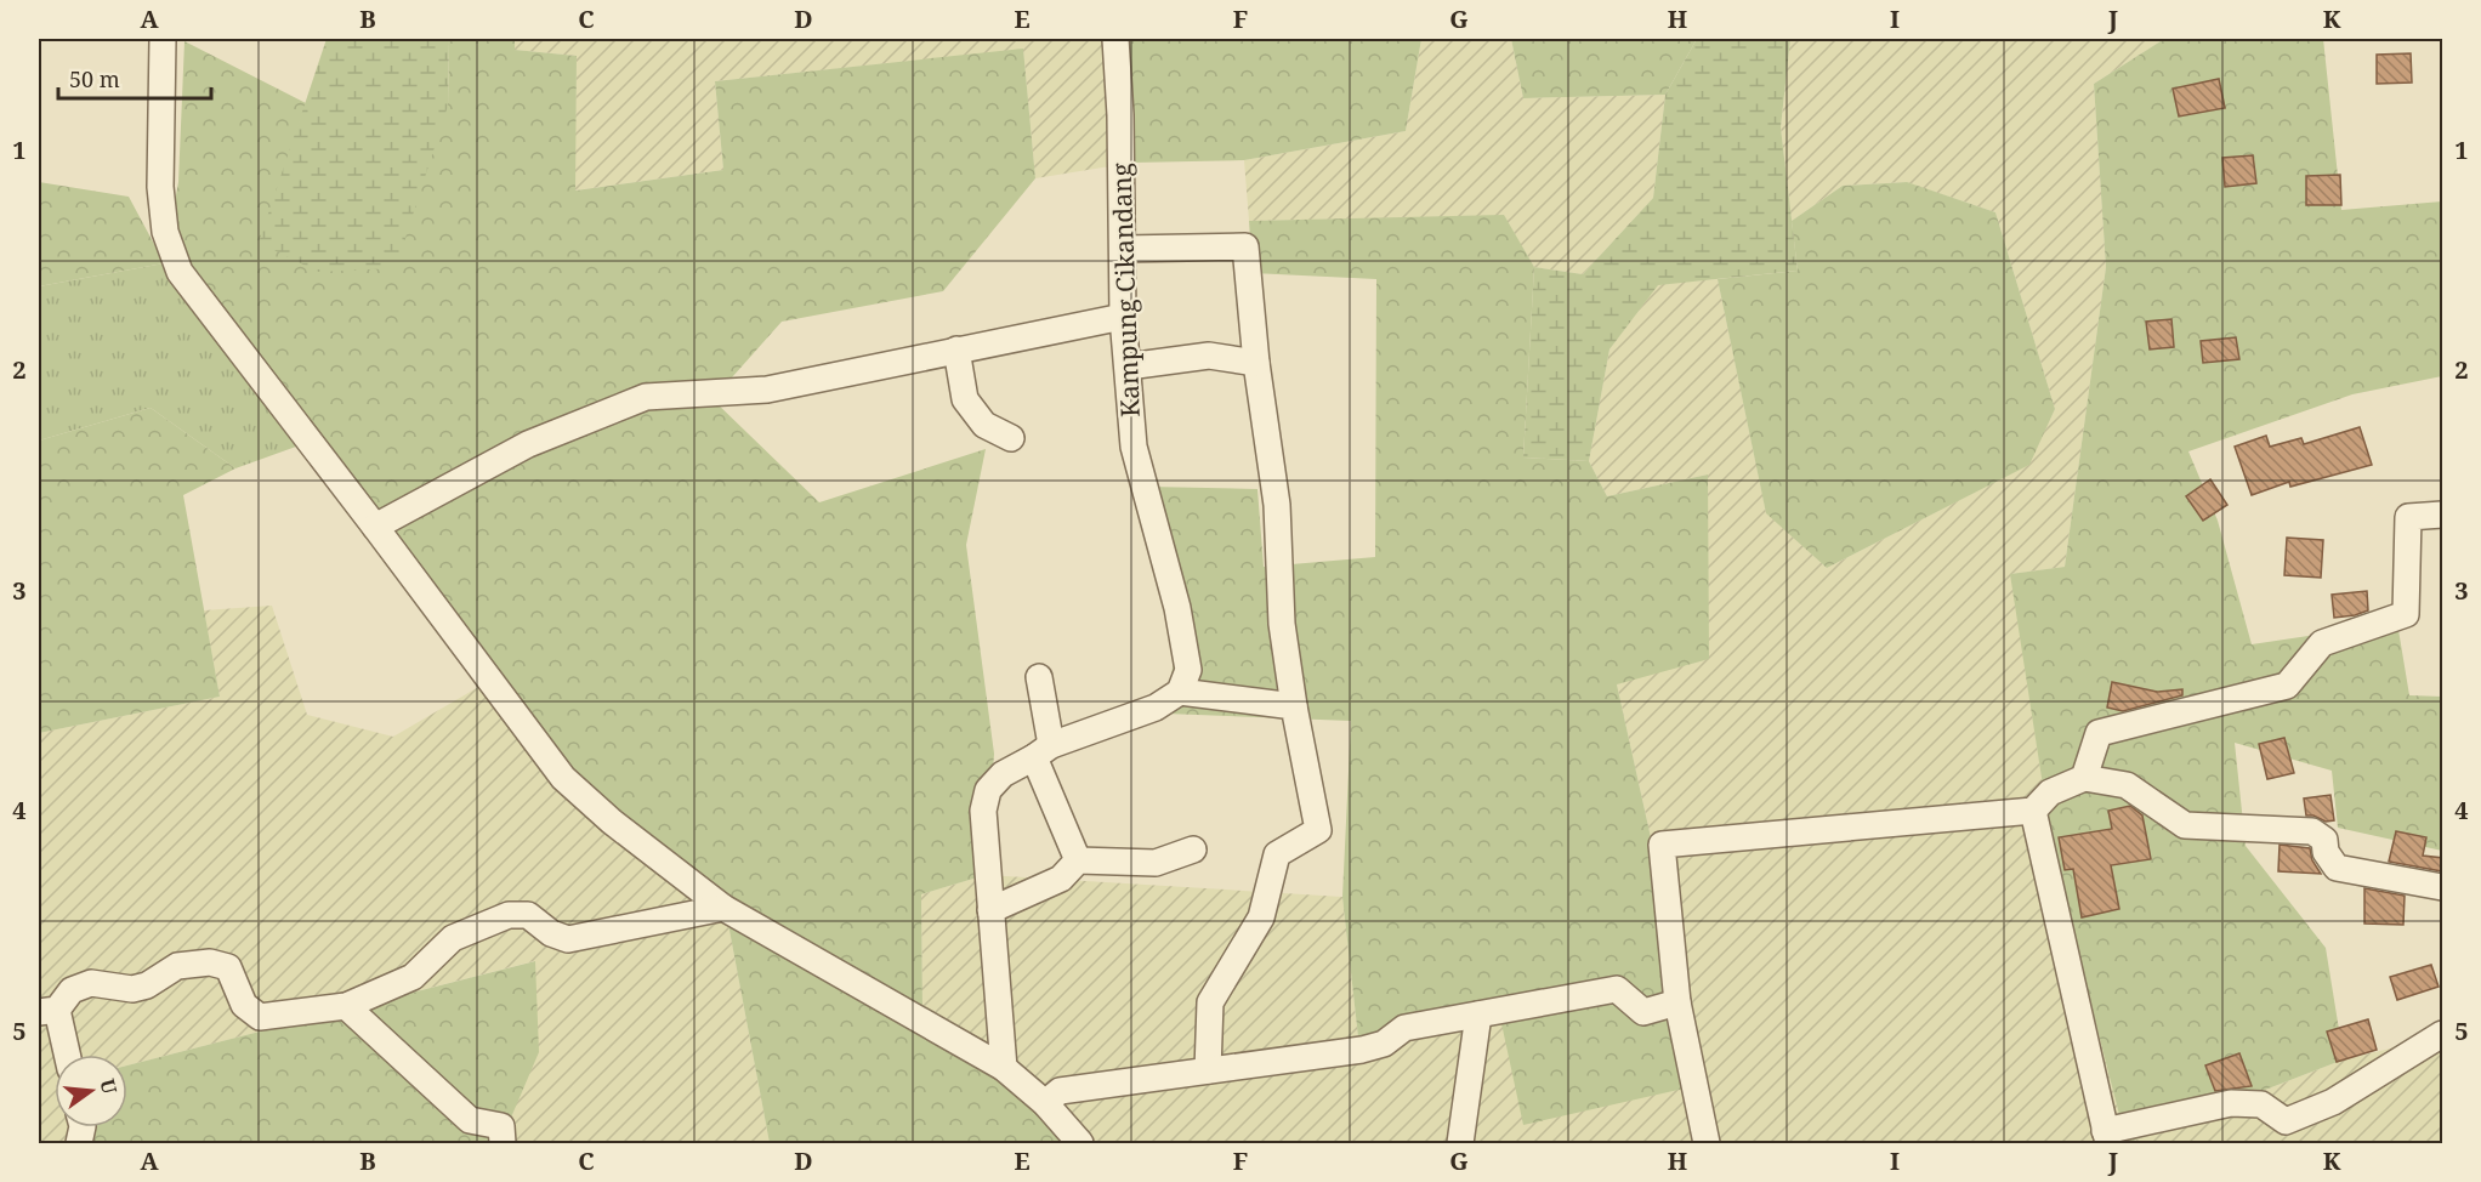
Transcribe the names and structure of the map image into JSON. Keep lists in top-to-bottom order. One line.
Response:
{"streets":{"street":["Kampung Cikandang"]},"scale_bar":"50 m","north":"right","grid":{"columns":["A","B","C","D","E","F","G","H","I","J","K"],"rows":["1","2","3","4","5"]}}
